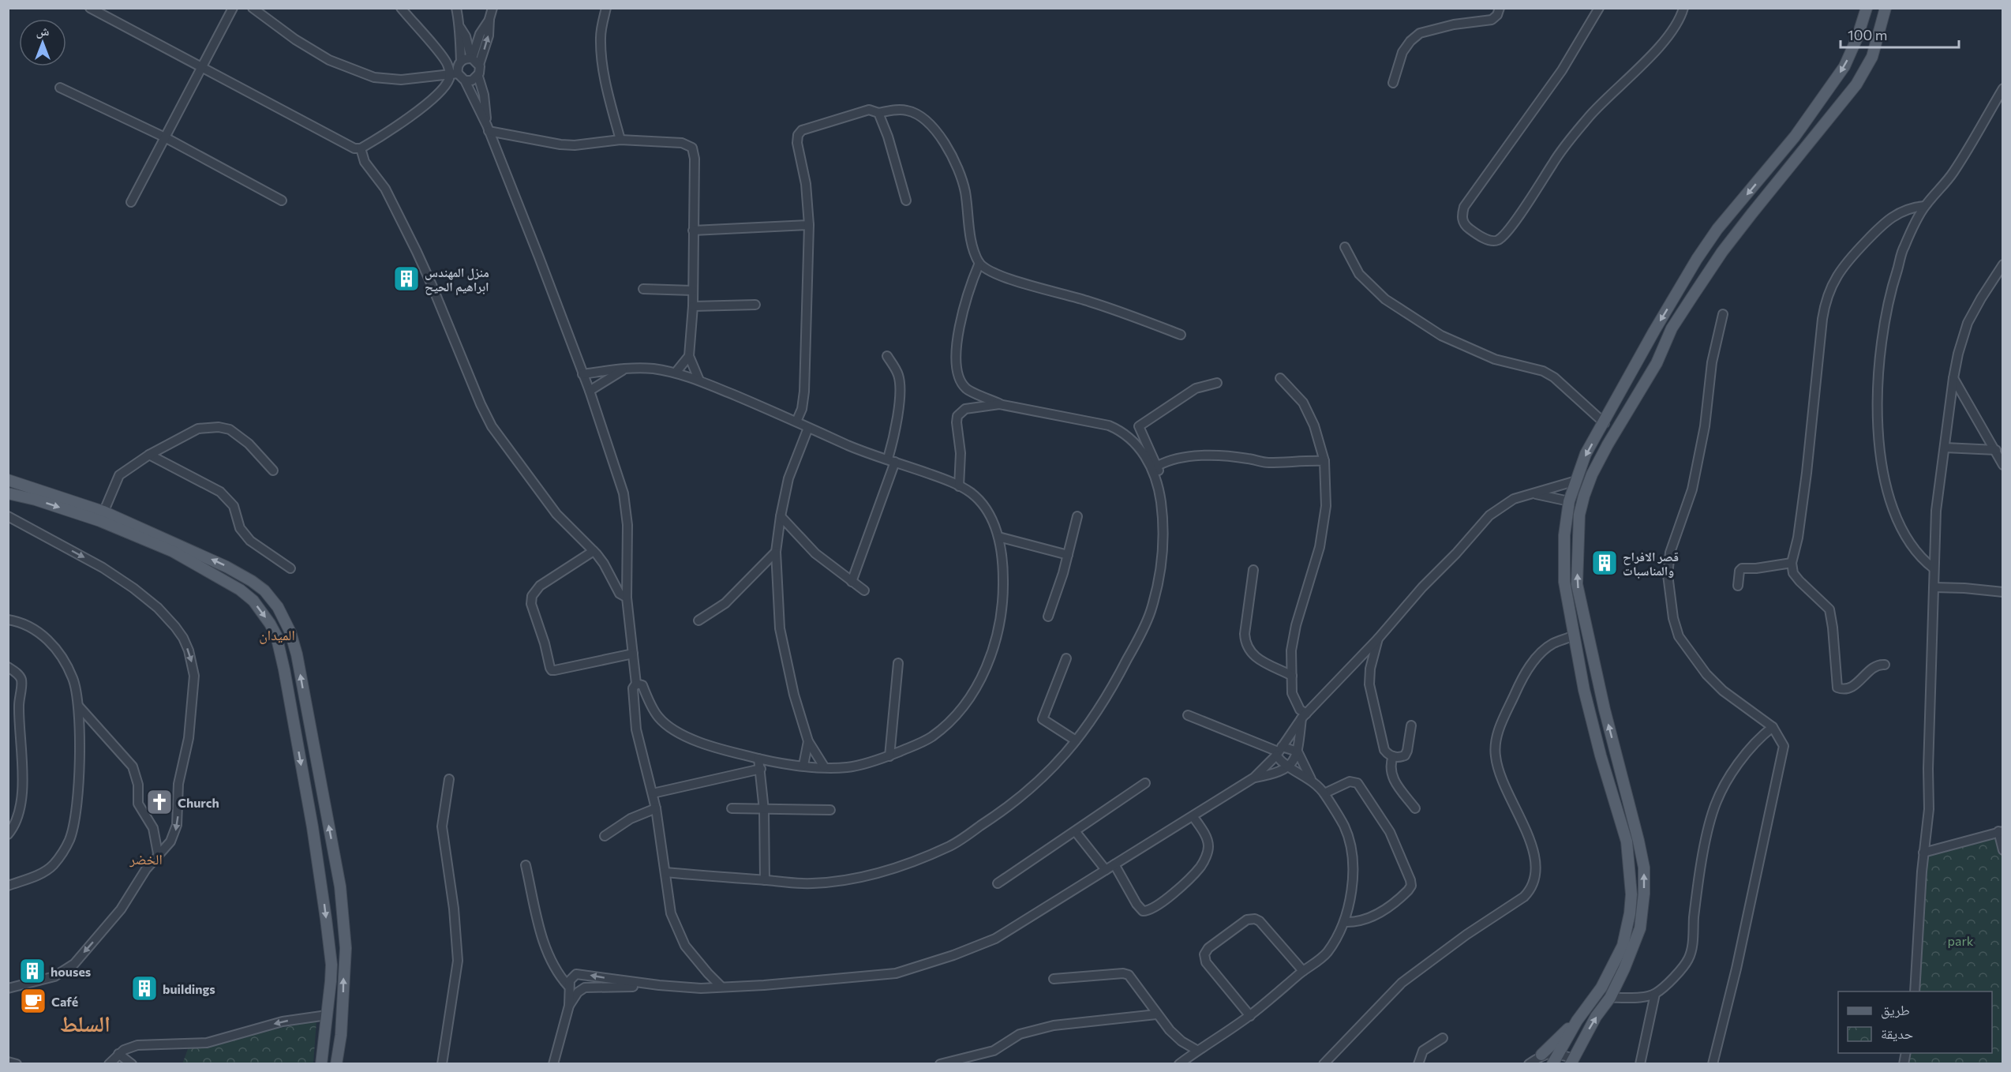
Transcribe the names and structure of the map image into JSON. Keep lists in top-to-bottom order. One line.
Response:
{"districts":["الميدان","الخضر","السلط"],"parks":["park"],"places":{"building":["منزل المهندس ابراهيم الحيح","قصر الافراح والمناسبات","houses","buildings"],"church":["Church"],"cafe":["Café"]},"legend":["طريق","حديقة"],"scale_bar":"100 m","north":"top"}
